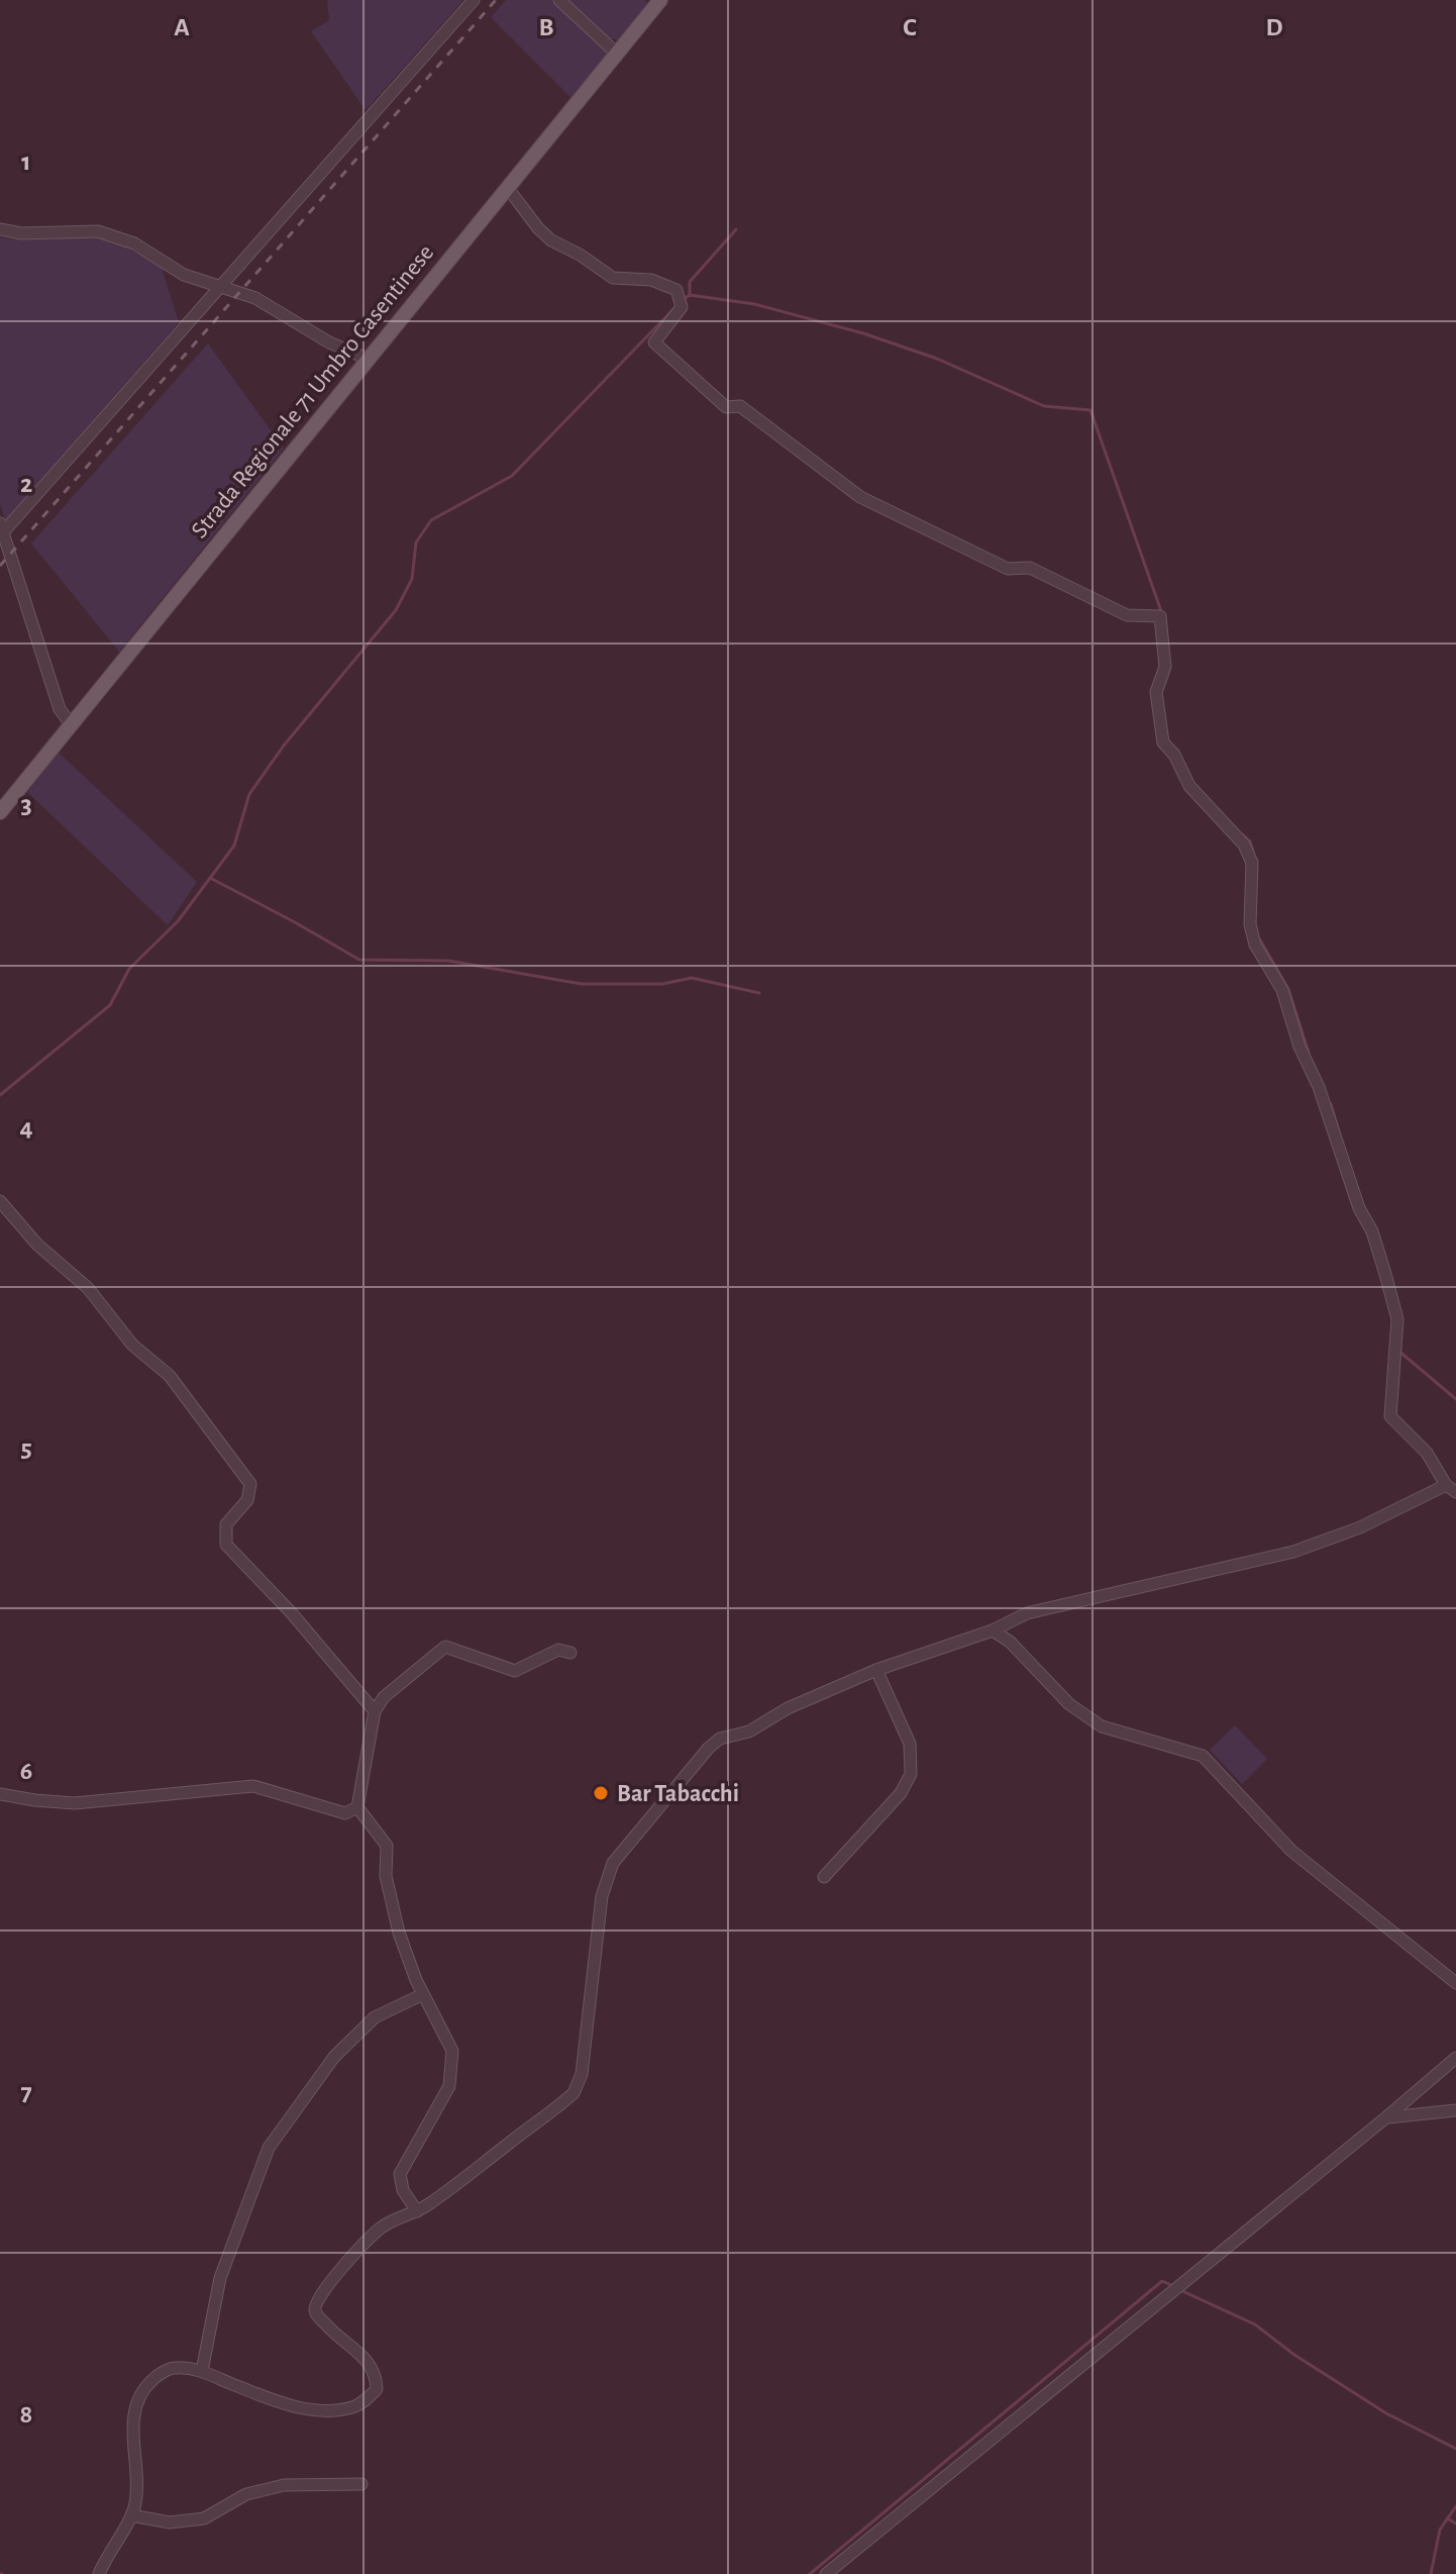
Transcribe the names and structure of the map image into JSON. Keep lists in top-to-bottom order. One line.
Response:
{"streets":{"main road":["Strada Regionale 71 Umbro Casentinese"]},"places":["Bar Tabacchi"],"grid":{"columns":["A","B","C","D"],"rows":["1","2","3","4","5","6","7","8"]}}
